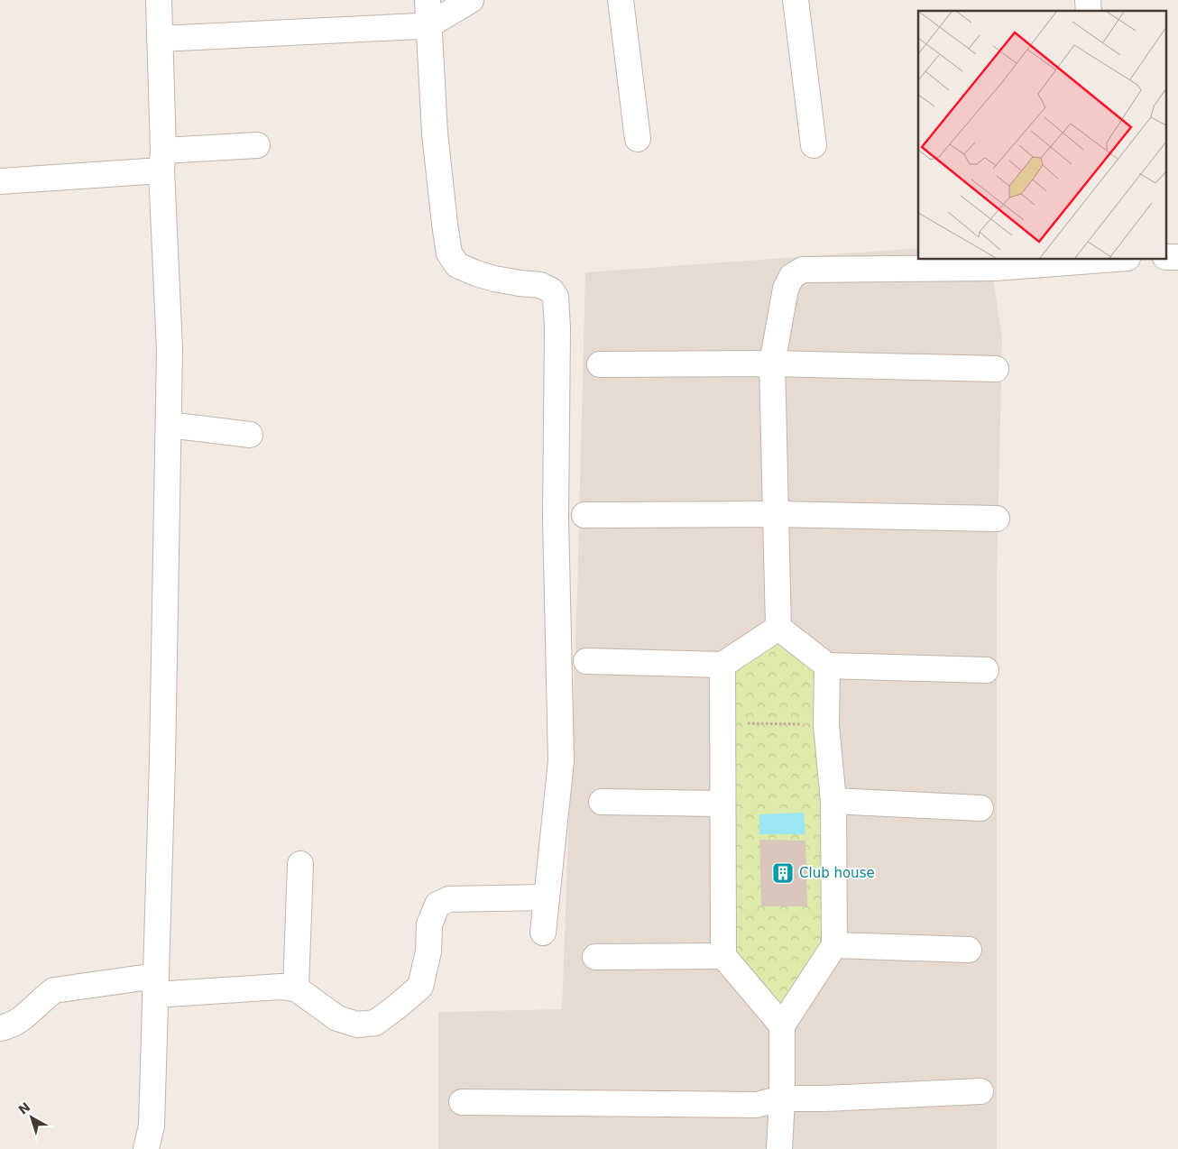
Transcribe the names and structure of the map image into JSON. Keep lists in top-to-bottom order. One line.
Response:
{"places":{"building":["Club house"]},"north":"top left"}
